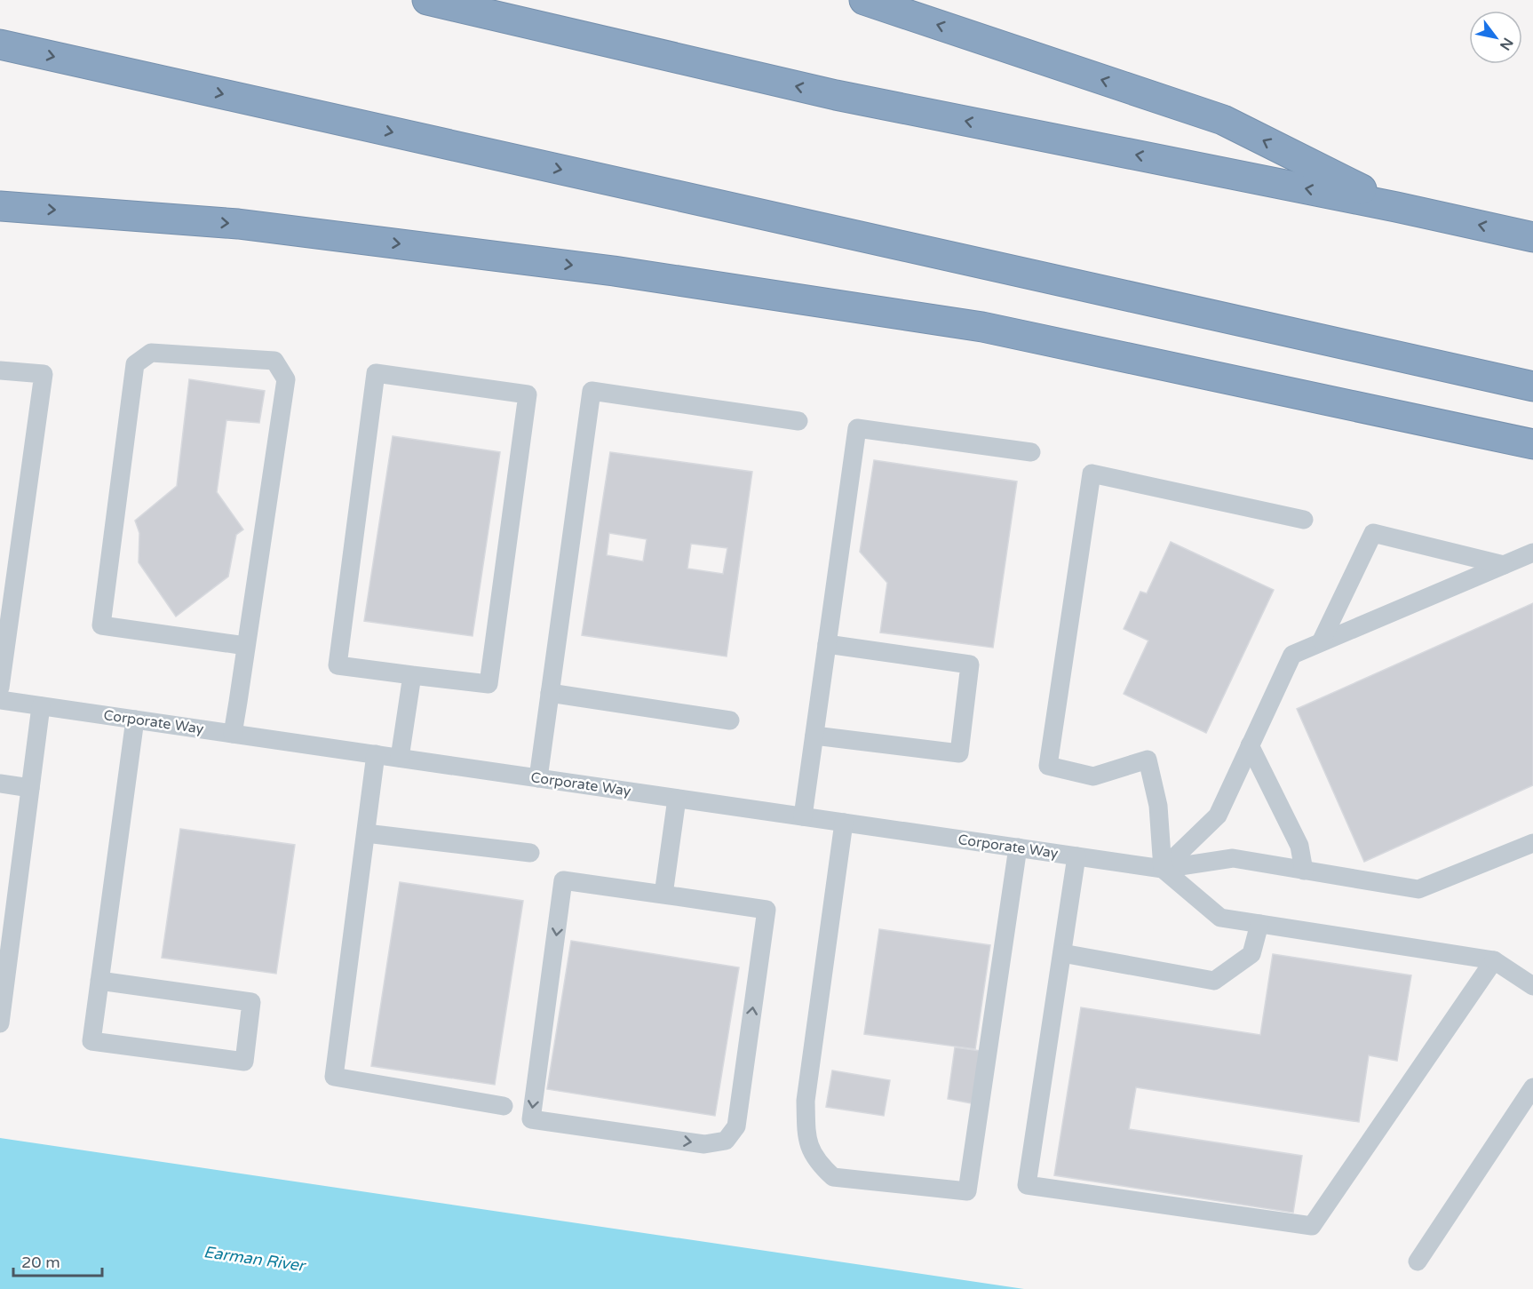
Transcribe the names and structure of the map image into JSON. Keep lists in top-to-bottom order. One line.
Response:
{"streets":{"lane":["Corporate Way"]},"water":["Earman River"],"scale_bar":"20 m","north":"bottom right"}
